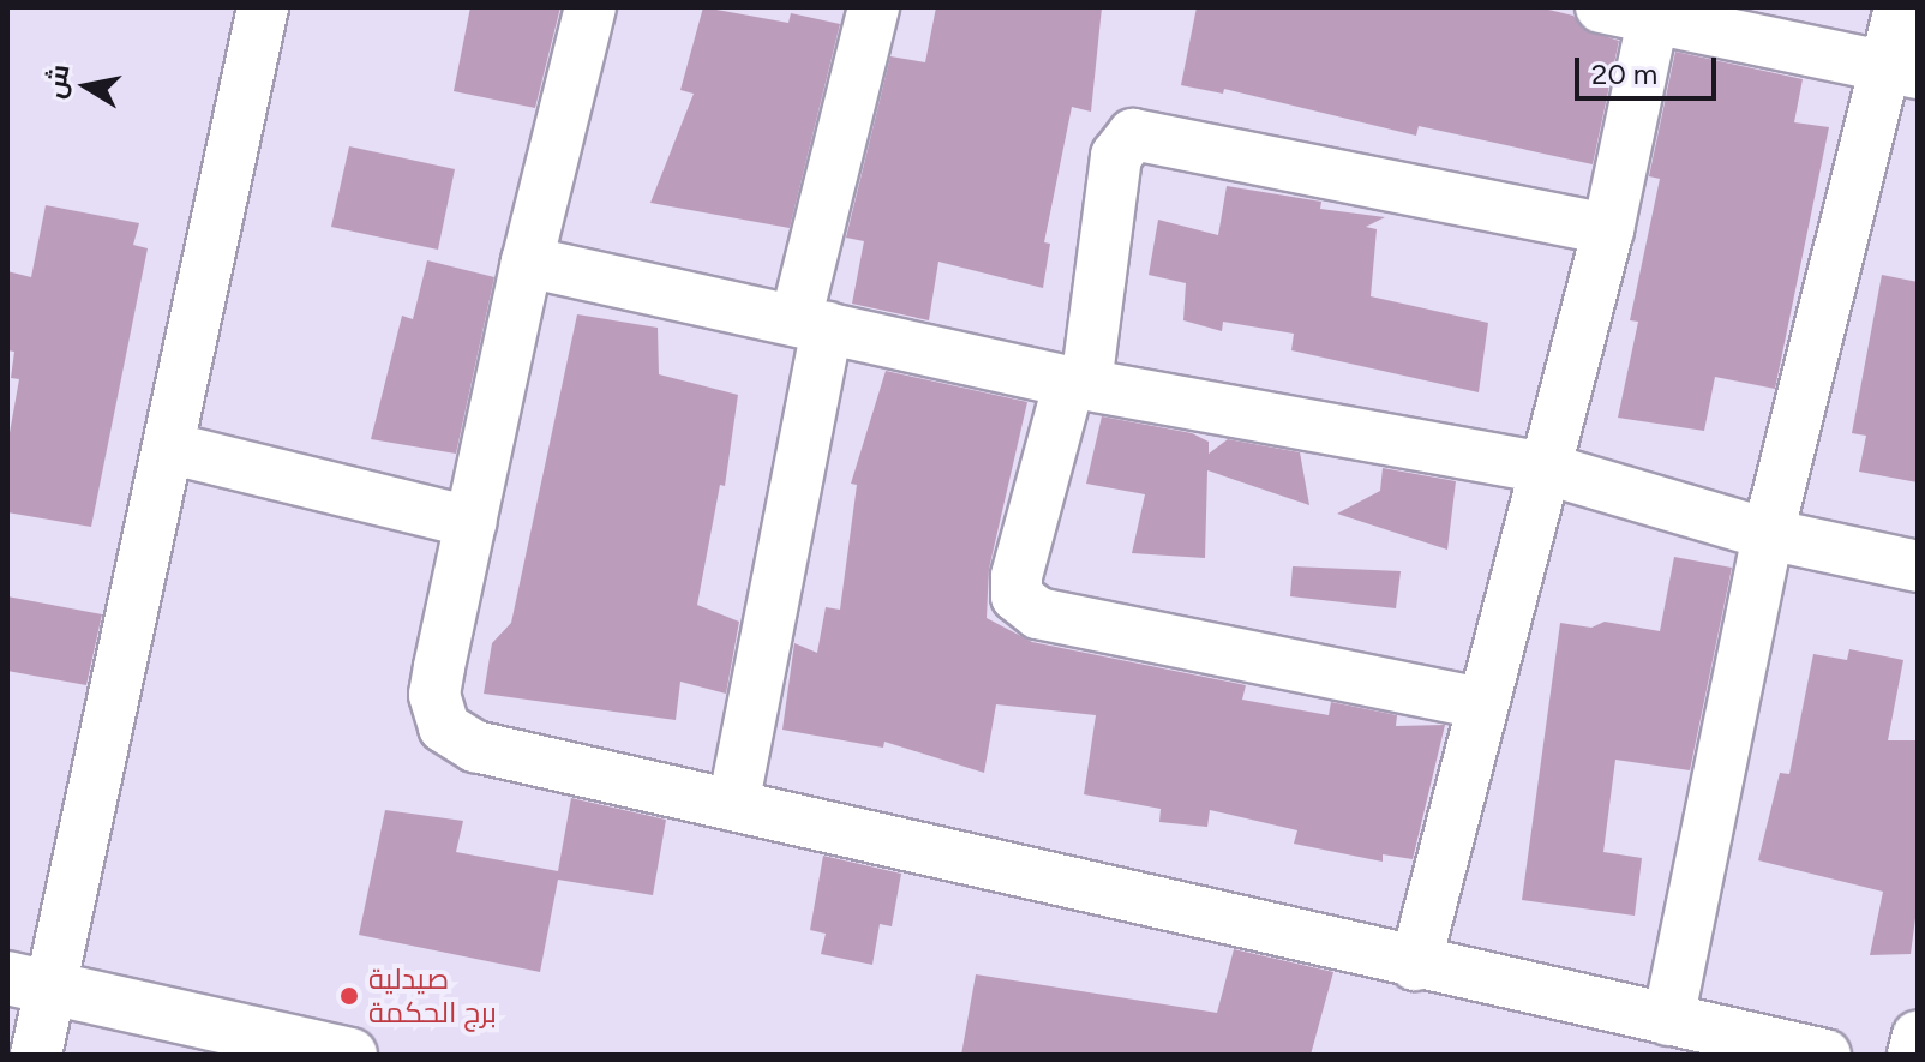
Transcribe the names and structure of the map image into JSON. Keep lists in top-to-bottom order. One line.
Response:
{"places":["صيدلية برج الحكمة"],"scale_bar":"20 m","north":"left"}
